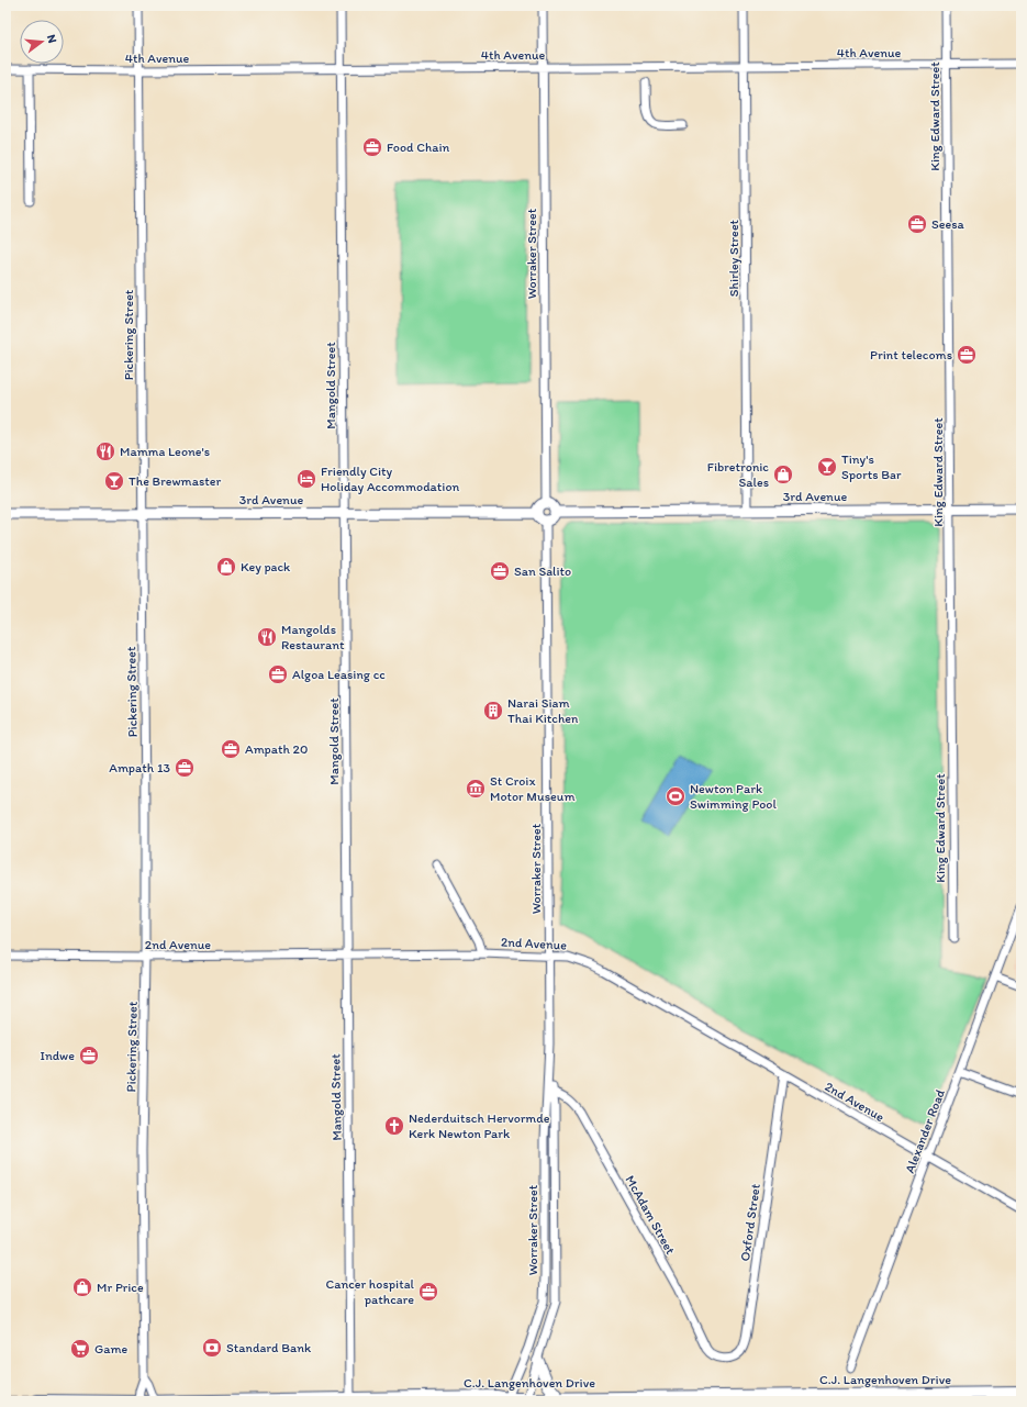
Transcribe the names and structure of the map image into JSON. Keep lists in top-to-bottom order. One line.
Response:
{"streets":{"main road":["C.J. Langenhoven Drive"],"street":["4th Avenue","King Edward Street","Worraker Street","Shirley Street","Pickering Street","Mangold Street","3rd Avenue","2nd Avenue","Alexander Road","McAdam Street","Oxford Street"]},"crossings":[["4th Avenue","King Edward Street"],["4th Avenue","Worraker Street"],["4th Avenue","Shirley Street"],["4th Avenue","Pickering Street"],["4th Avenue","Mangold Street"],["King Edward Street","3rd Avenue"],["Worraker Street","3rd Avenue"],["Worraker Street","2nd Avenue"],["Worraker Street","McAdam Street"],["Worraker Street","C.J. Langenhoven Drive"],["Shirley Street","3rd Avenue"],["Pickering Street","3rd Avenue"],["Pickering Street","2nd Avenue"],["Pickering Street","C.J. Langenhoven Drive"],["Mangold Street","3rd Avenue"],["Mangold Street","2nd Avenue"],["Mangold Street","C.J. Langenhoven Drive"],["2nd Avenue","Alexander Road"],["2nd Avenue","Oxford Street"],["McAdam Street","Oxford Street"]],"places":{"office":["Food Chain","Seesa","Print telecoms","San Salito","Algoa Leasing cc","Ampath 20","Ampath 13","Indwe","Cancer hospital pathcare"],"restaurant":["Mamma Leone's","Mangolds Restaurant"],"bar":["Tiny's Sports Bar","The Brewmaster"],"shop":["Fibretronic Sales","Key pack","Mr Price"],"hotel":["Friendly City Holiday Accommodation"],"building":["Narai Siam Thai Kitchen"],"museum":["St Croix Motor Museum"],"sports":["Newton Park Swimming Pool"],"church":["Nederduitsch Hervormde Kerk Newton Park"],"bank":["Standard Bank"],"supermarket":["Game"]},"north":"right"}
